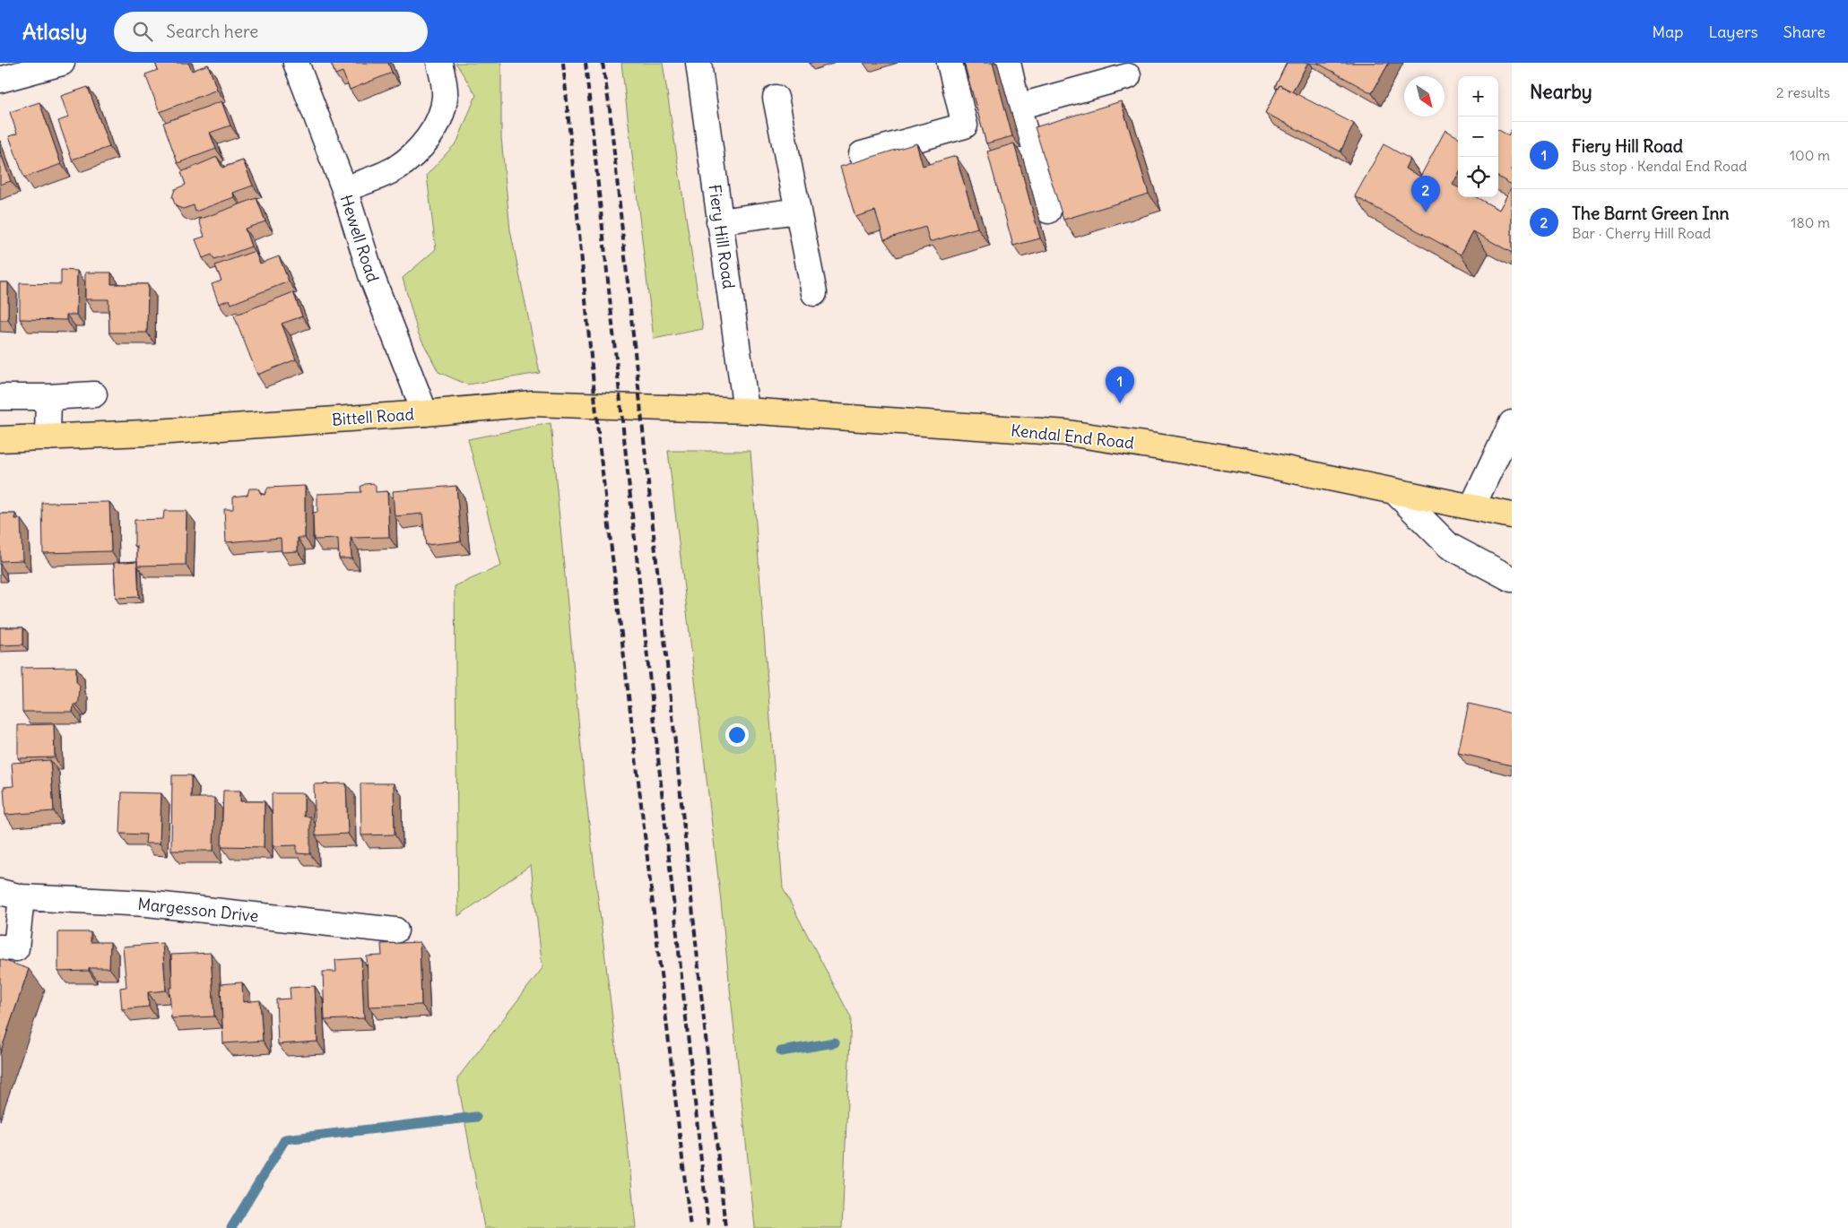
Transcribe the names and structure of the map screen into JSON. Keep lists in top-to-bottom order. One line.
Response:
{"streets":{"main road":["Bittell Road","Kendal End Road"],"street":["Fiery Hill Road","Hewell Road","Margesson Drive"]},"crossings":[["Fiery Hill Road","Bittell Road"],["Fiery Hill Road","Kendal End Road"],["Hewell Road","Bittell Road"],["Bittell Road","Kendal End Road"]],"north":"bottom right","page":{"header":"Atlasly","search":"Search here","nav":["Map","Layers","Share"],"heading":["Nearby","2 results"],"map_buttons":["+","−"],"list":[{"mark":"1","name":"Fiery Hill Road","note":"Bus stop · Kendal End Road","value":"100 m"},{"mark":"2","name":"The Barnt Green Inn","note":"Bar · Cherry Hill Road","value":"180 m"}],"pins":["2","1"]}}
